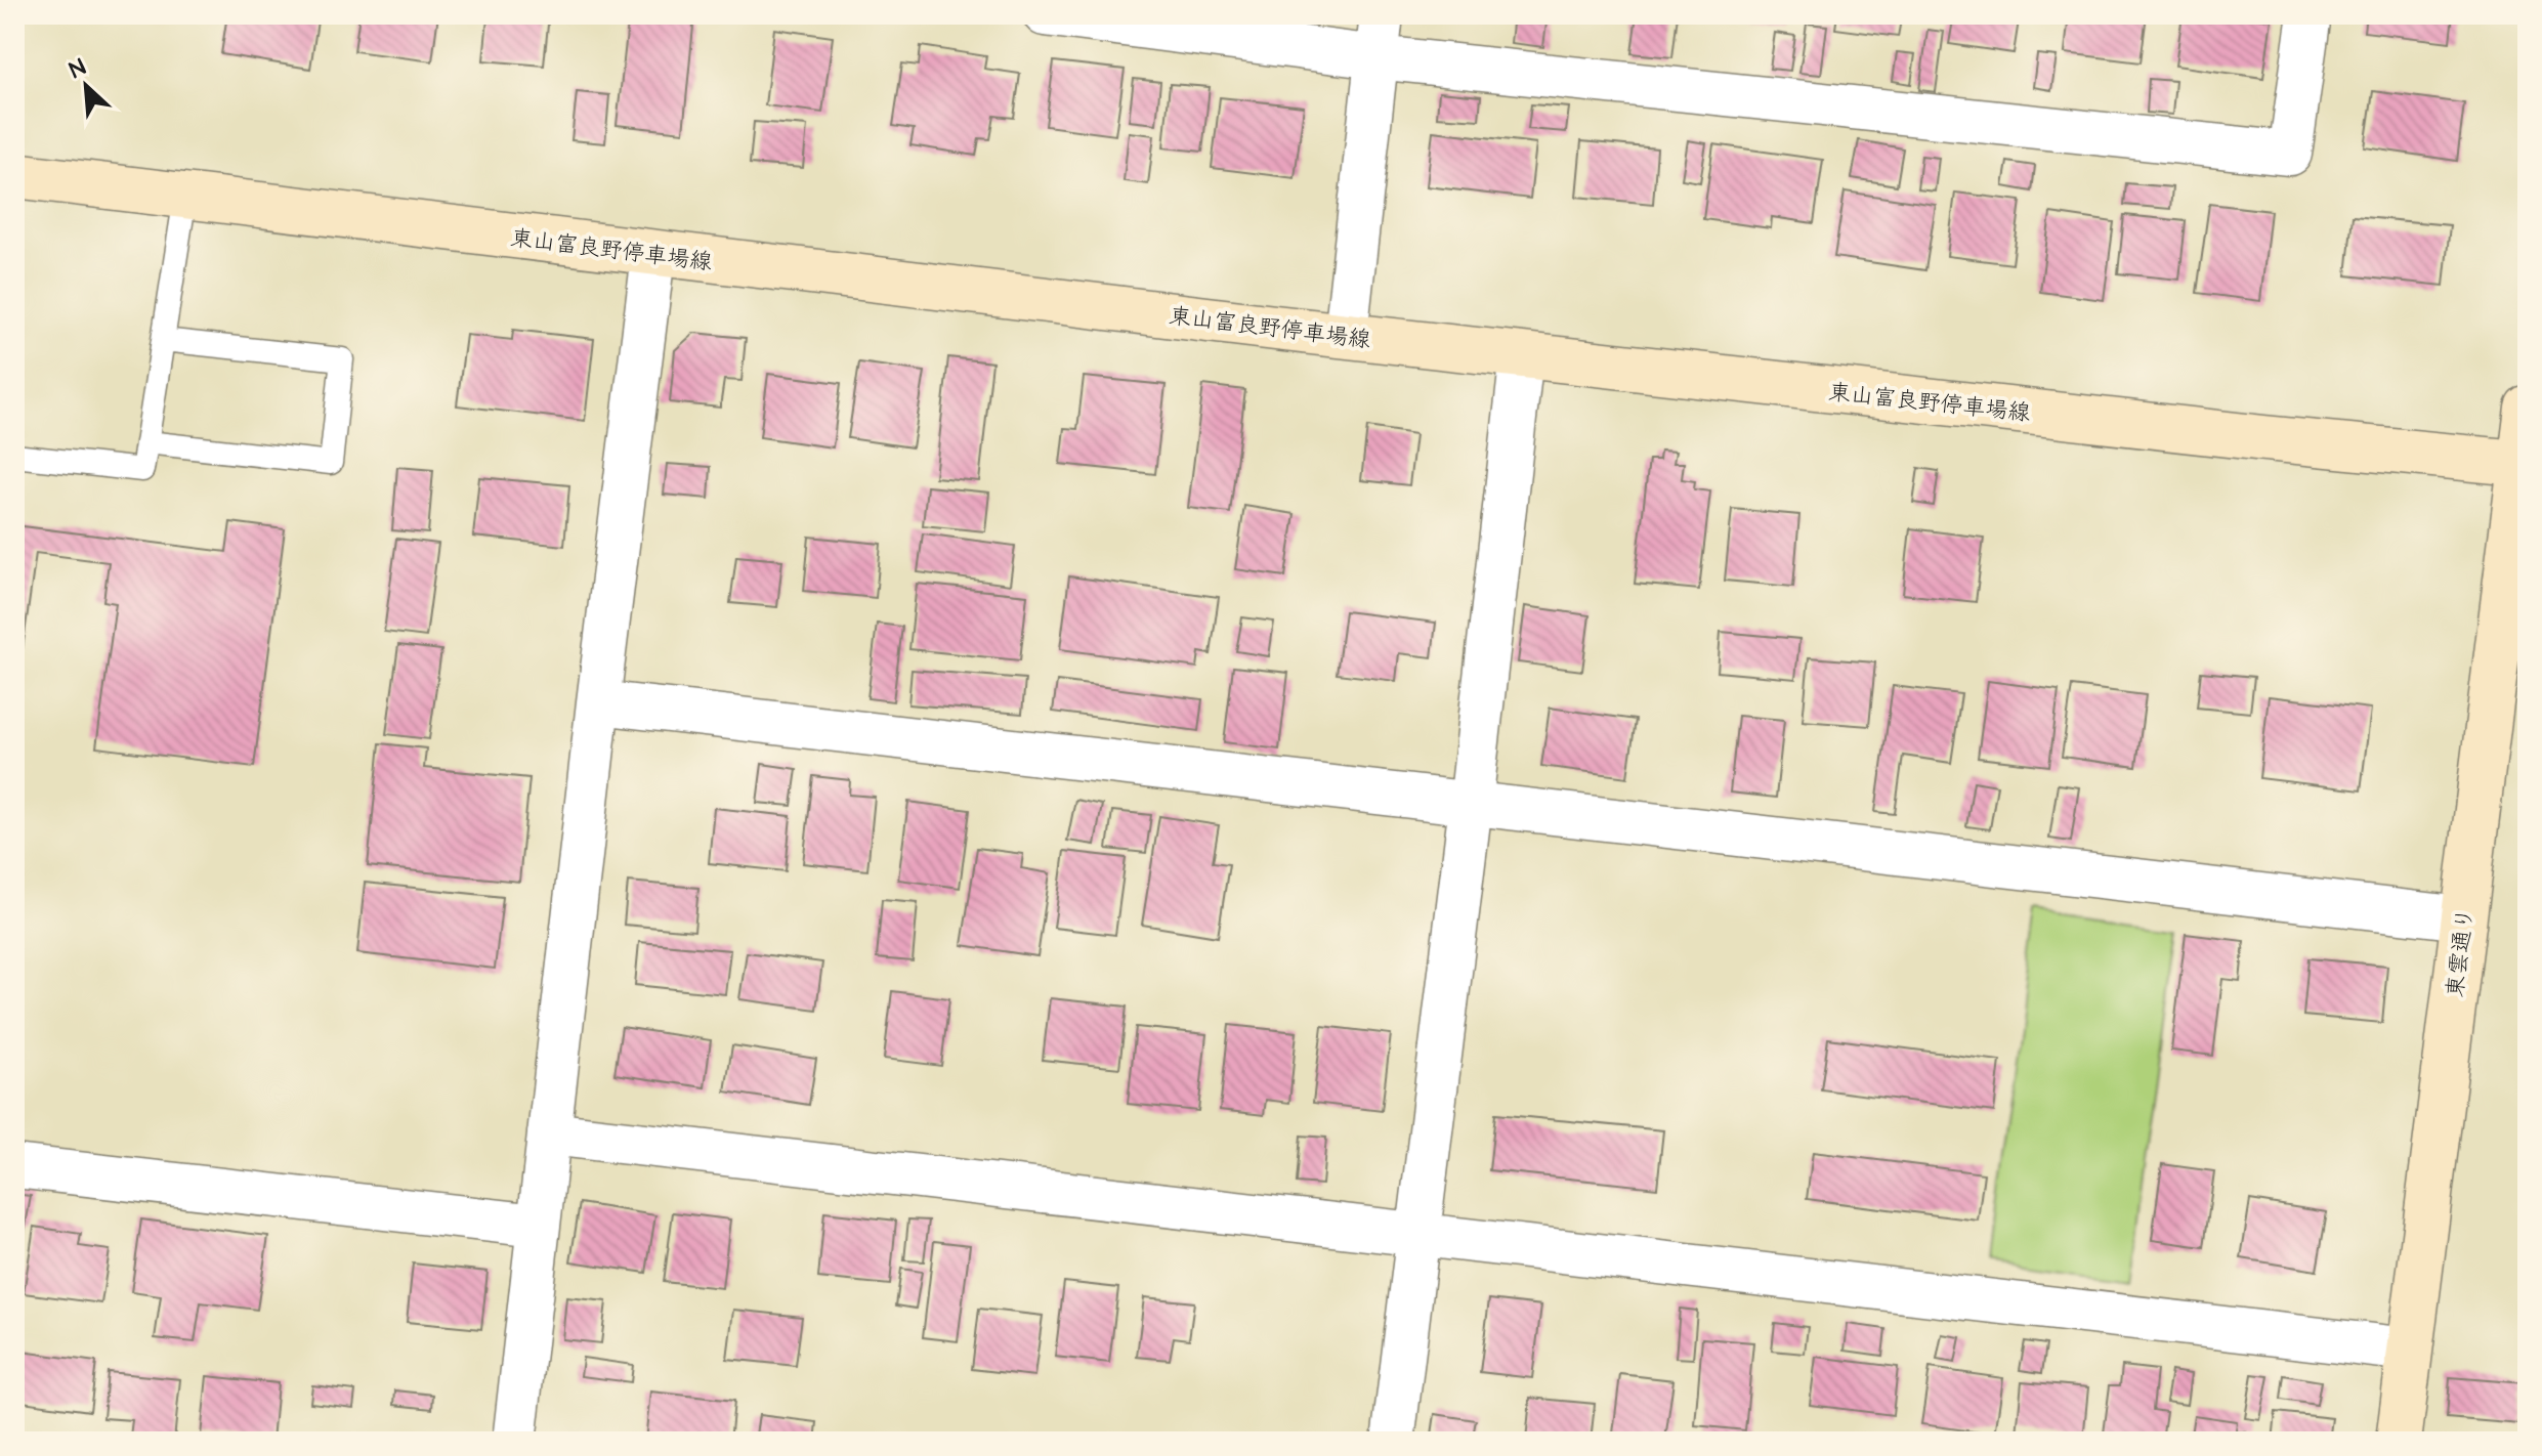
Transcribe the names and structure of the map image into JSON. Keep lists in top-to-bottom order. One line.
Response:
{"streets":{"main road":["東山富良野停車場線","東雲通り"]},"crossings":[["東山富良野停車場線","東雲通り"]],"north":"top left"}
